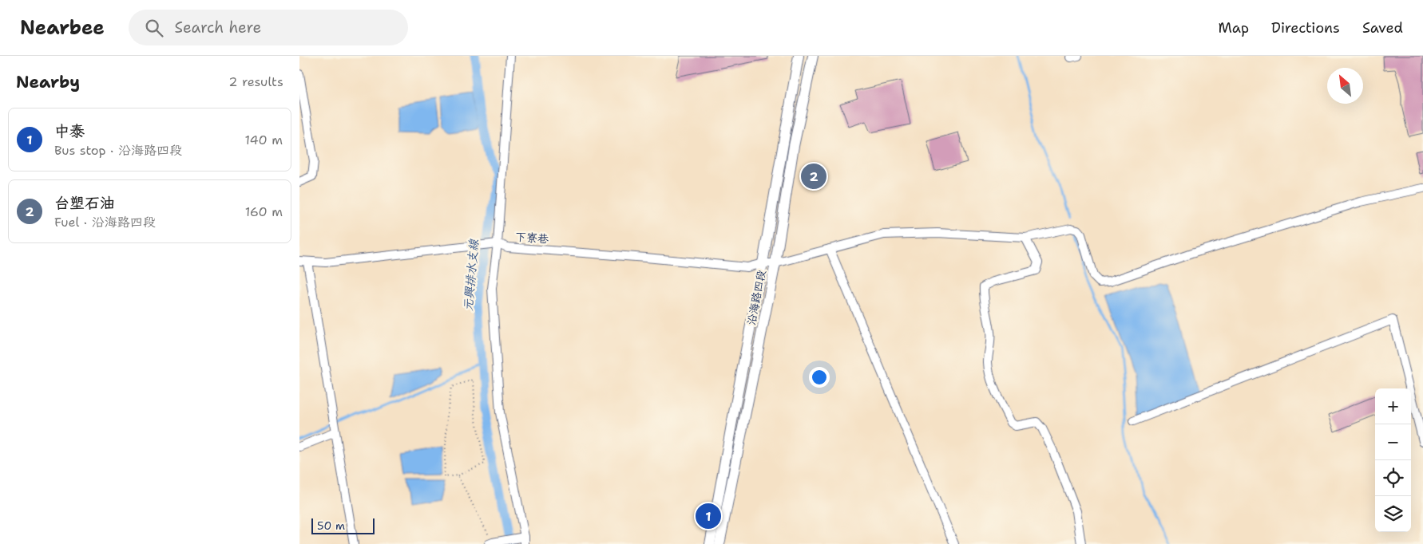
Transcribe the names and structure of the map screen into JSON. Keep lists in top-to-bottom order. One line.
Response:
{"streets":{"main road":["沿海路四段"],"street":["下寮巷"]},"crossings":[["下寮巷","沿海路四段"]],"water":["元興排水支線"],"scale_bar":"50 m","north":"top left","page":{"header":"Nearbee","search":"Search here","nav":["Map","Directions","Saved"],"heading":["Nearby","2 results"],"list":[{"mark":"1","name":"中泰","note":"Bus stop · 沿海路四段","value":"140 m"},{"mark":"2","name":"台塑石油","note":"Fuel · 沿海路四段","value":"160 m"}],"pins":["2","1"],"map_buttons":["+","−"],"scale":"50 m"}}
